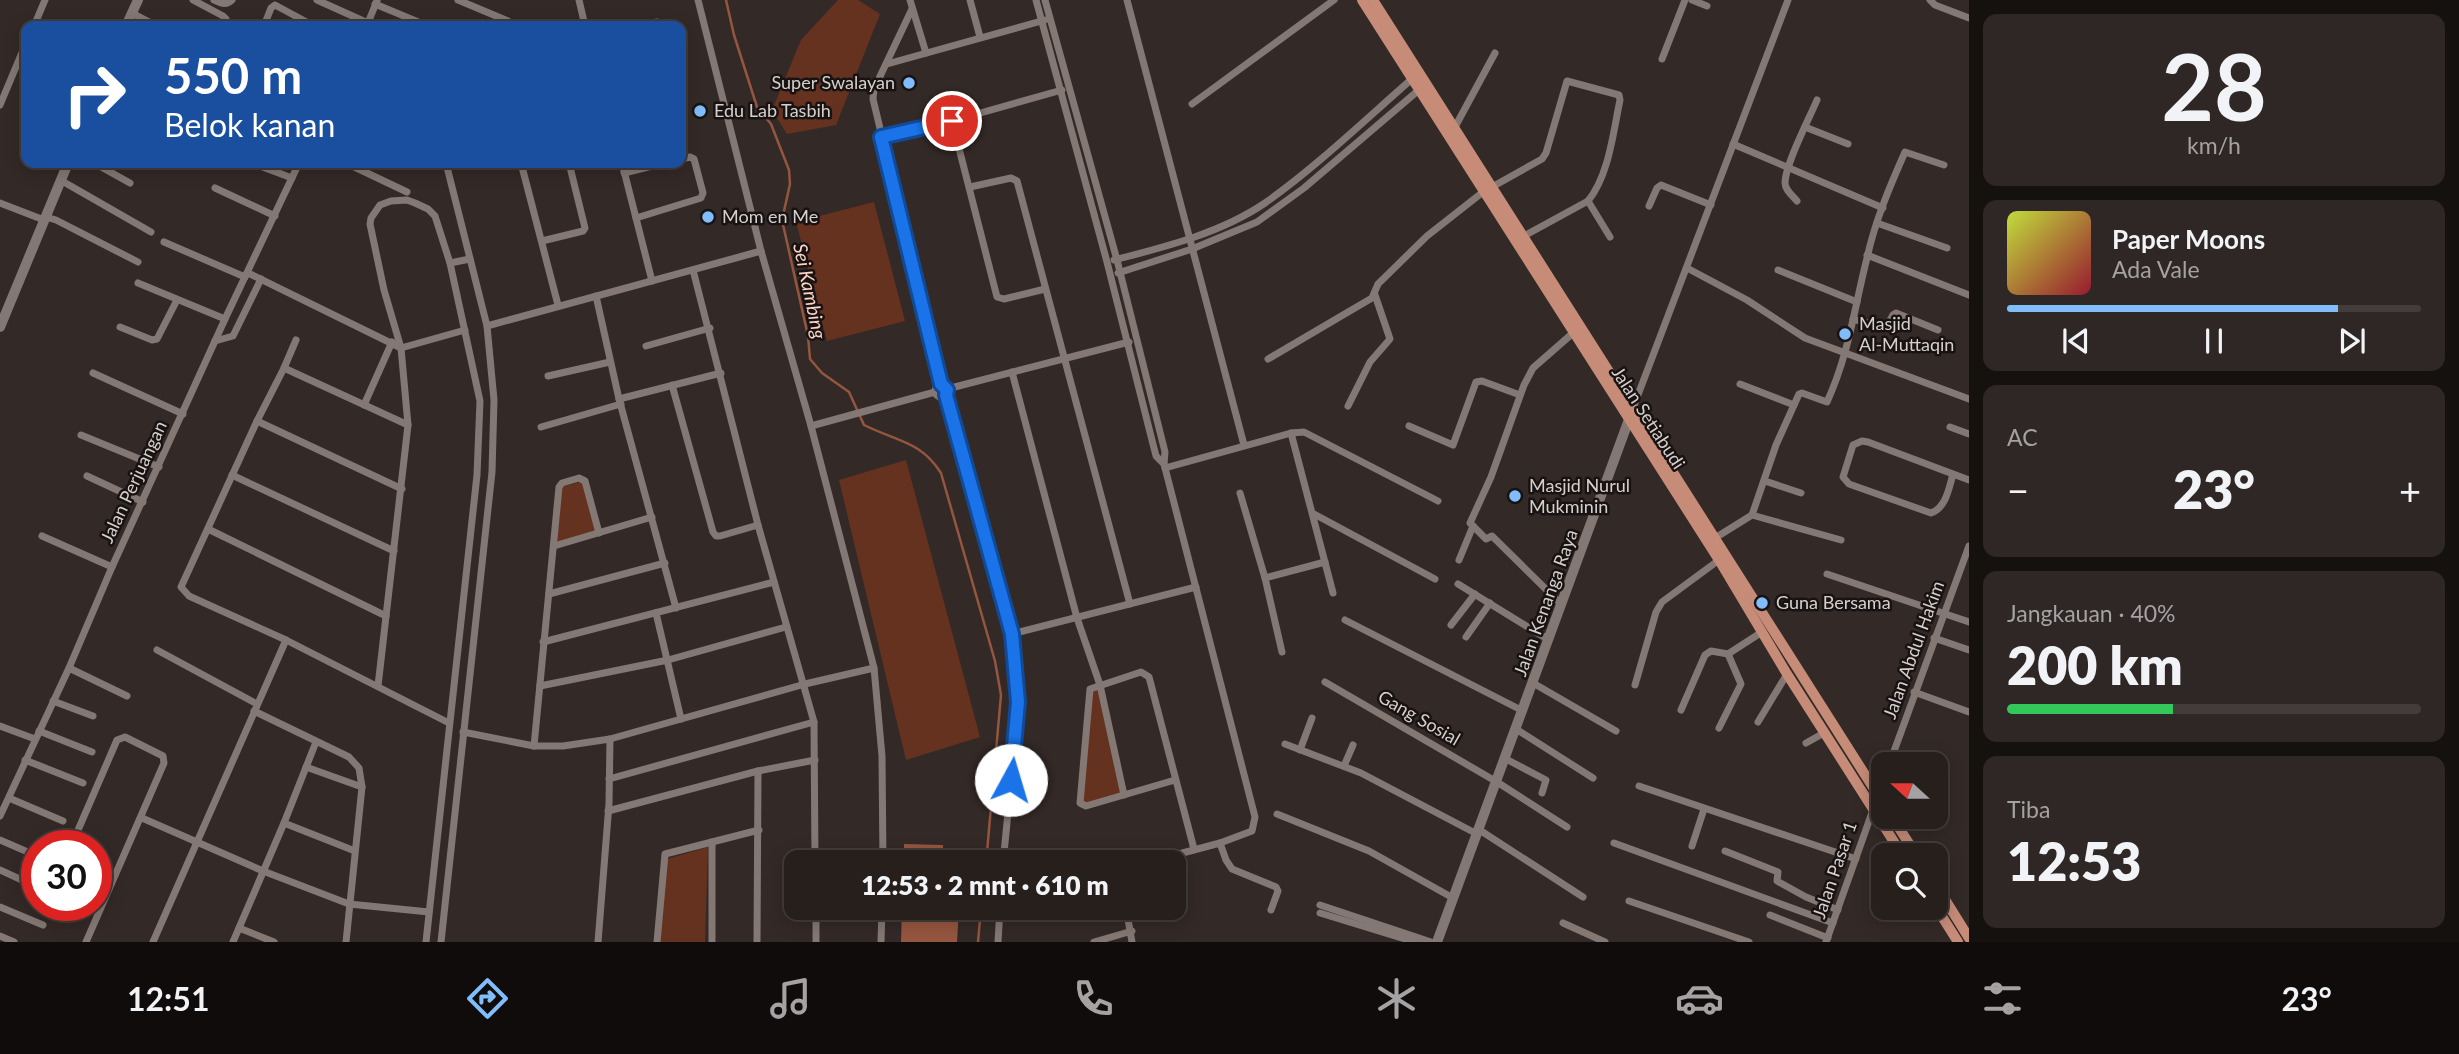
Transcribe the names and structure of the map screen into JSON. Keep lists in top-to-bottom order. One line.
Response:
{"streets":{"main road":["Jalan Setiabudi"],"street":["Jalan Perjuangan","Jalan Kenanga Raya","Jalan Abdul Hakim","Gang Sosial","Jalan Pasar 1"]},"crossings":[["Jalan Setiabudi","Jalan Kenanga Raya"],["Jalan Kenanga Raya","Gang Sosial"]],"water":["Sei Kambing"],"places":["Super Swalayan","Edu Lab Tasbih","Mom en Me","Masjid Al-Muttaqin","Masjid Nurul Mukminin","Guna Bersama"],"north":"left","page":{"tile":[["28","km/h"],"AC",["Jangkauan · 40%","200 km"],["Tiba","12:53"]],"turn":["550 m","Belok kanan"],"song":["Paper Moons","Ada Vale"],"heat":["−","23°","+"],"limit":"30","trip":"12:53 · 2 mnt · 610 m","tabs":["12:51","23°"]}}
